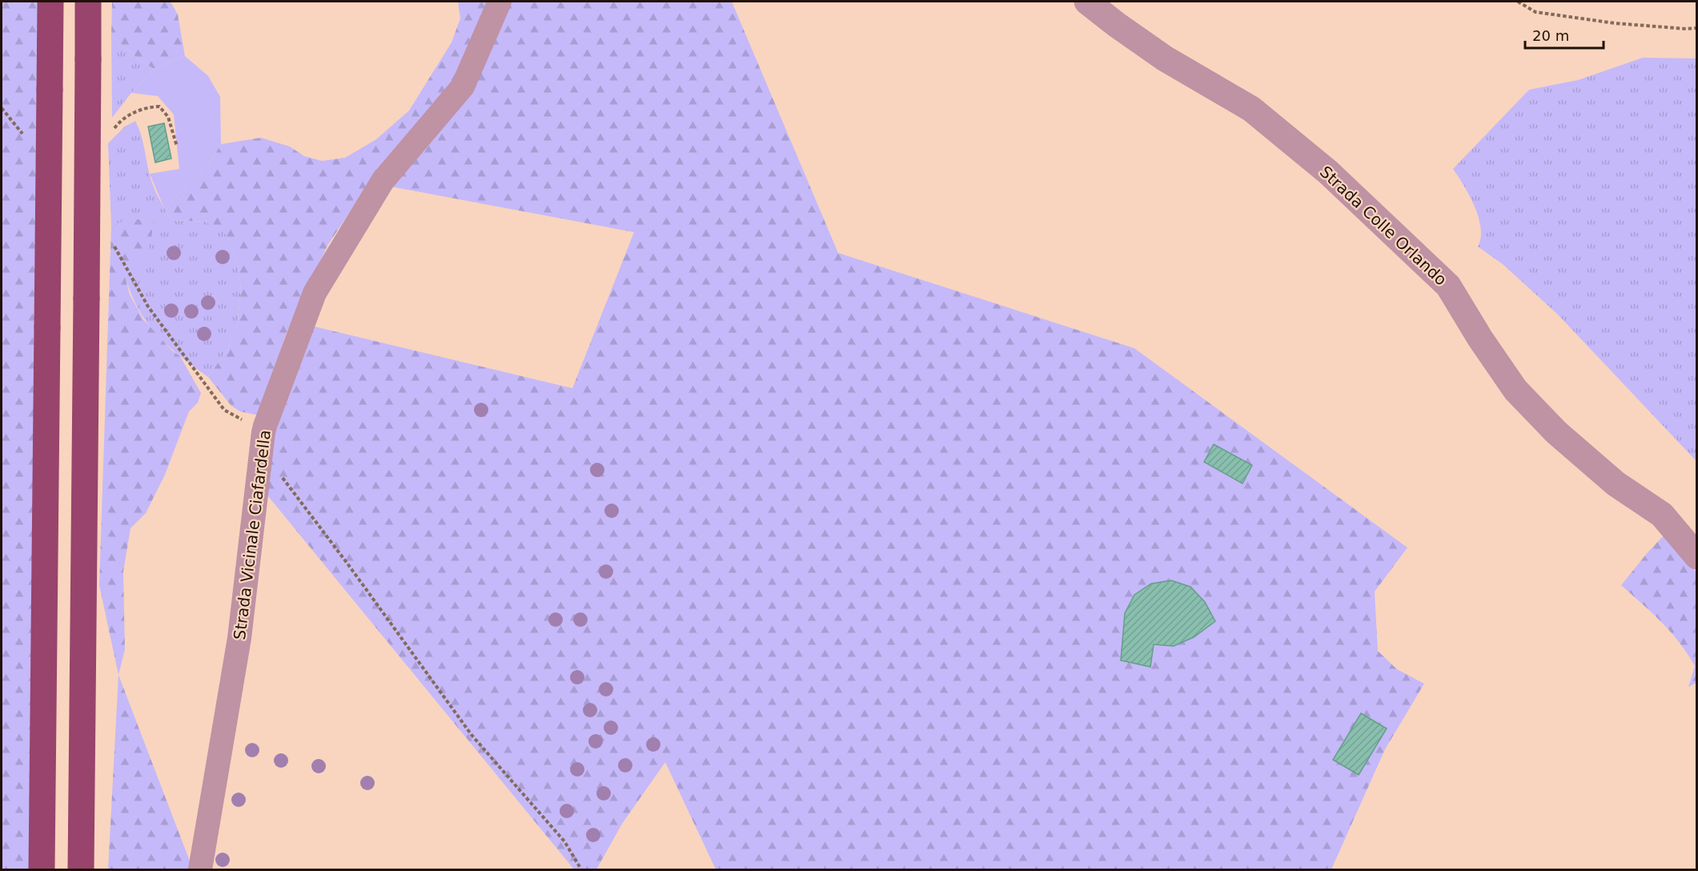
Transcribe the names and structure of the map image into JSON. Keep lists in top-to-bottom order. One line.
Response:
{"streets":{"street":["Strada Colle Orlando","Strada Vicinale Ciafardella"]},"scale_bar":"20 m"}
